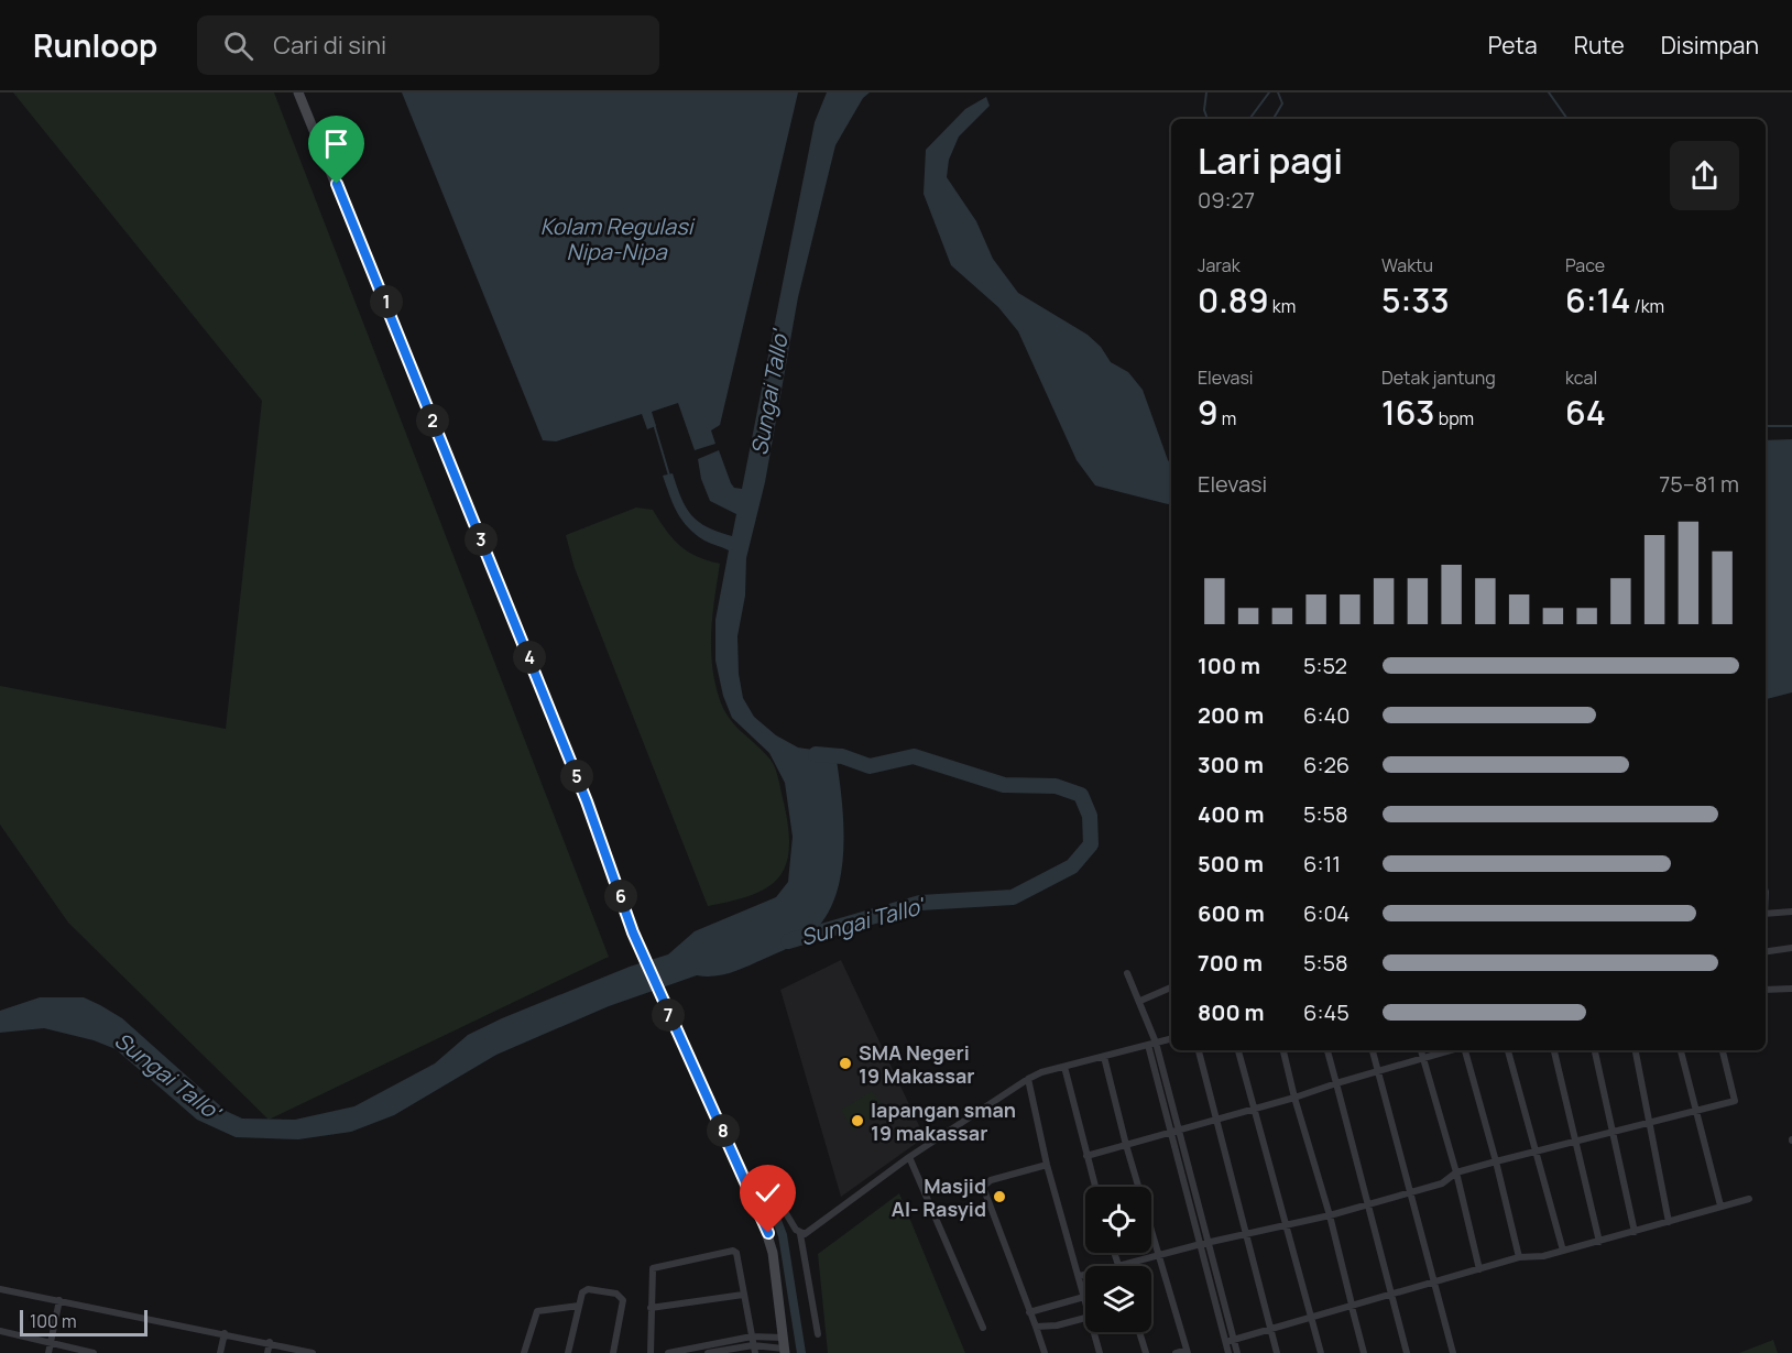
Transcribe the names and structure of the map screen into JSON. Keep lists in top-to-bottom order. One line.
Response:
{"water":["Kolam Regulasi Nipa-Nipa","Sungai Tallo'"],"places":["SMA Negeri 19 Makassar","lapangan sman 19 makassar","Masjid Al- Rasyid"],"scale_bar":"100 m","page":{"header":"Runloop","search":"Cari di sini","nav":["Peta","Rute","Disimpan"],"heading":["Lari pagi","09:27"],"stats":[["Jarak","0.89 km"],["Waktu","5:33"],["Pace","6:14 /km"],["Elevasi","9 m"],["Detak jantung","163 bpm"],["kcal","64"]],"pins":["1","2","3","4","5","6","7","8"],"chart":["Elevasi","75–81 m"],"list":[{"name":"100 m","note":"5:52"},{"name":"200 m","note":"6:40"},{"name":"300 m","note":"6:26"},{"name":"400 m","note":"5:58"},{"name":"500 m","note":"6:11"},{"name":"600 m","note":"6:04"},{"name":"700 m","note":"5:58"},{"name":"800 m","note":"6:45"}],"scale":"100 m"}}
